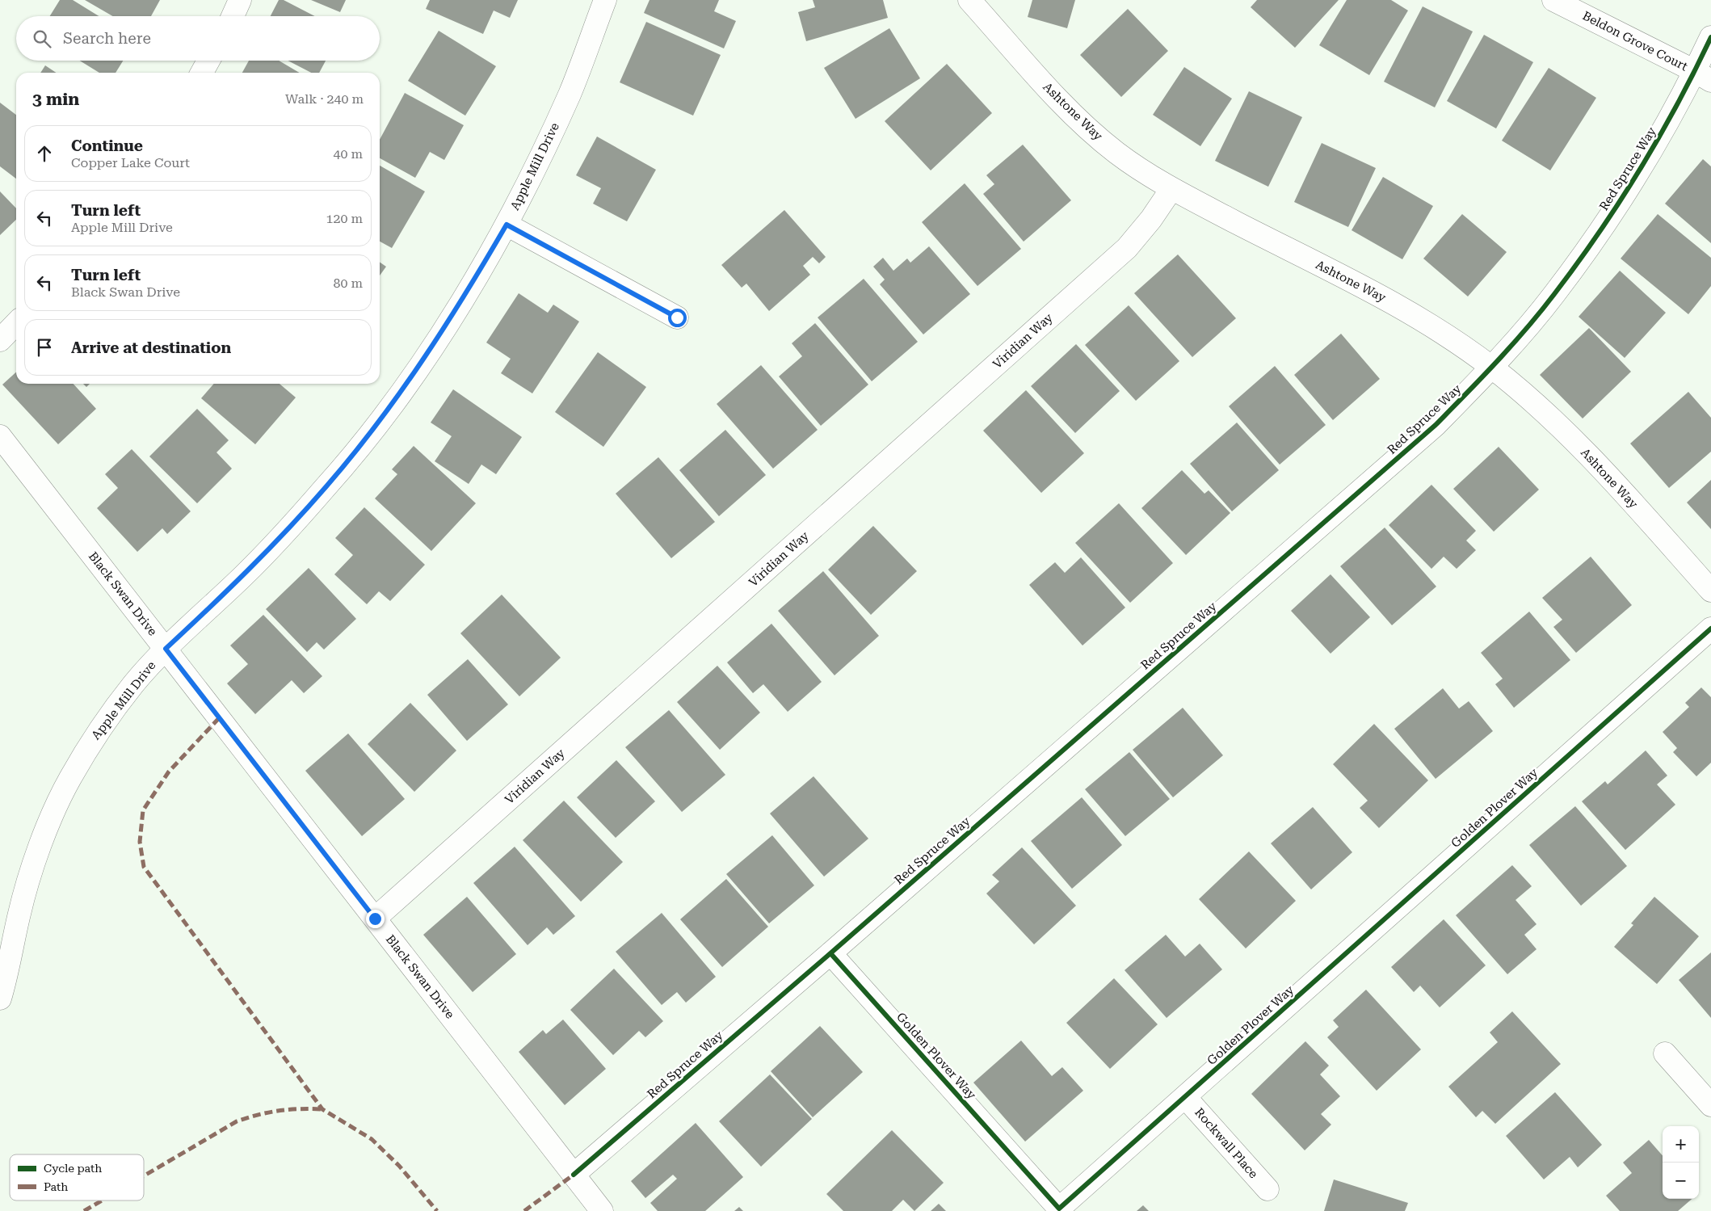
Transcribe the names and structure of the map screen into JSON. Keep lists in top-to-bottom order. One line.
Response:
{"streets":{"street":["Beldon Grove Court","Ashtone Way","Apple Mill Drive","Red Spruce Way","Viridian Way","Black Swan Drive","Golden Plover Way","Rockwall Place"]},"crossings":[["Beldon Grove Court","Red Spruce Way"],["Ashtone Way","Red Spruce Way"],["Ashtone Way","Viridian Way"],["Apple Mill Drive","Black Swan Drive"],["Red Spruce Way","Black Swan Drive"],["Red Spruce Way","Golden Plover Way"],["Viridian Way","Black Swan Drive"],["Golden Plover Way","Rockwall Place"]],"legend":["Cycle path","Path"],"page":{"search":"Search here","heading":["3 min","Walk · 240 m"],"list":[["Continue","Copper Lake Court","40 m"],["Turn left","Apple Mill Drive","120 m"],["Turn left","Black Swan Drive","80 m"],"Arrive at destination"],"map_buttons":["+","−"]}}
